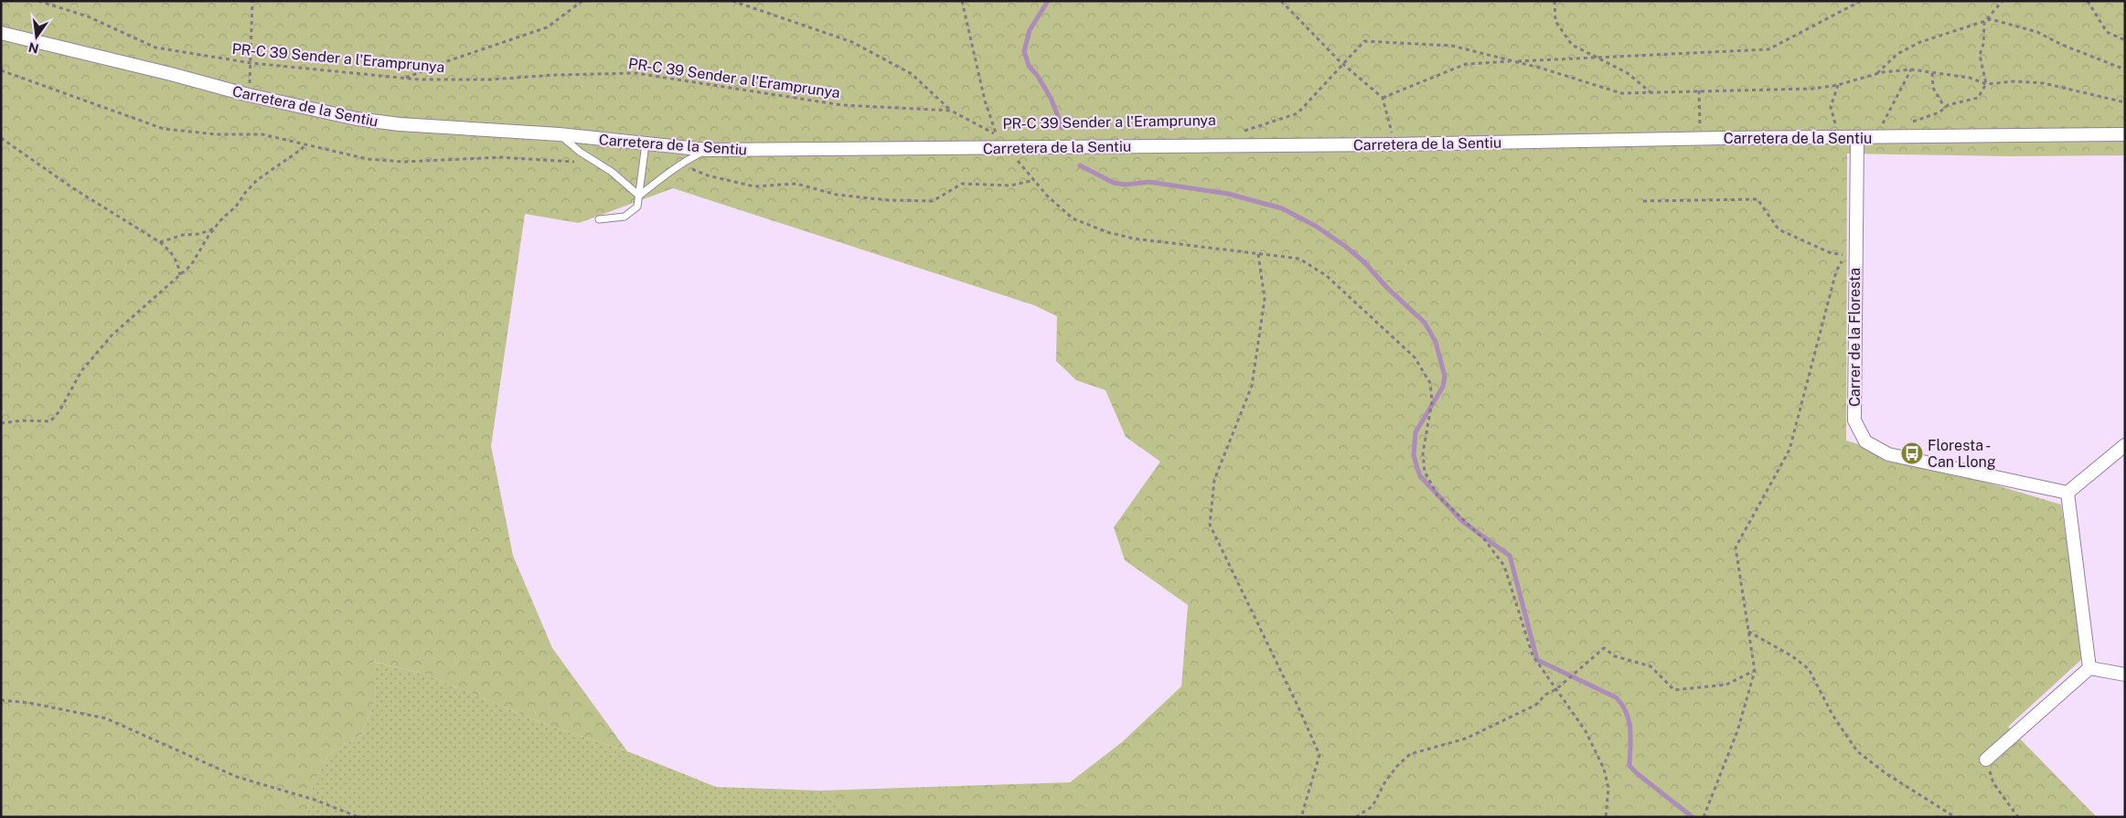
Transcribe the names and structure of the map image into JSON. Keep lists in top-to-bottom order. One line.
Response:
{"streets":{"street":["Carretera de la Sentiu","Carrer de la Floresta"],"path":["PR-C 39 Sender a l'Eramprunya"]},"crossings":[["Carretera de la Sentiu","Carrer de la Floresta"]],"places":{"bus stop":["Floresta - Can Llong"]},"north":"bottom"}
